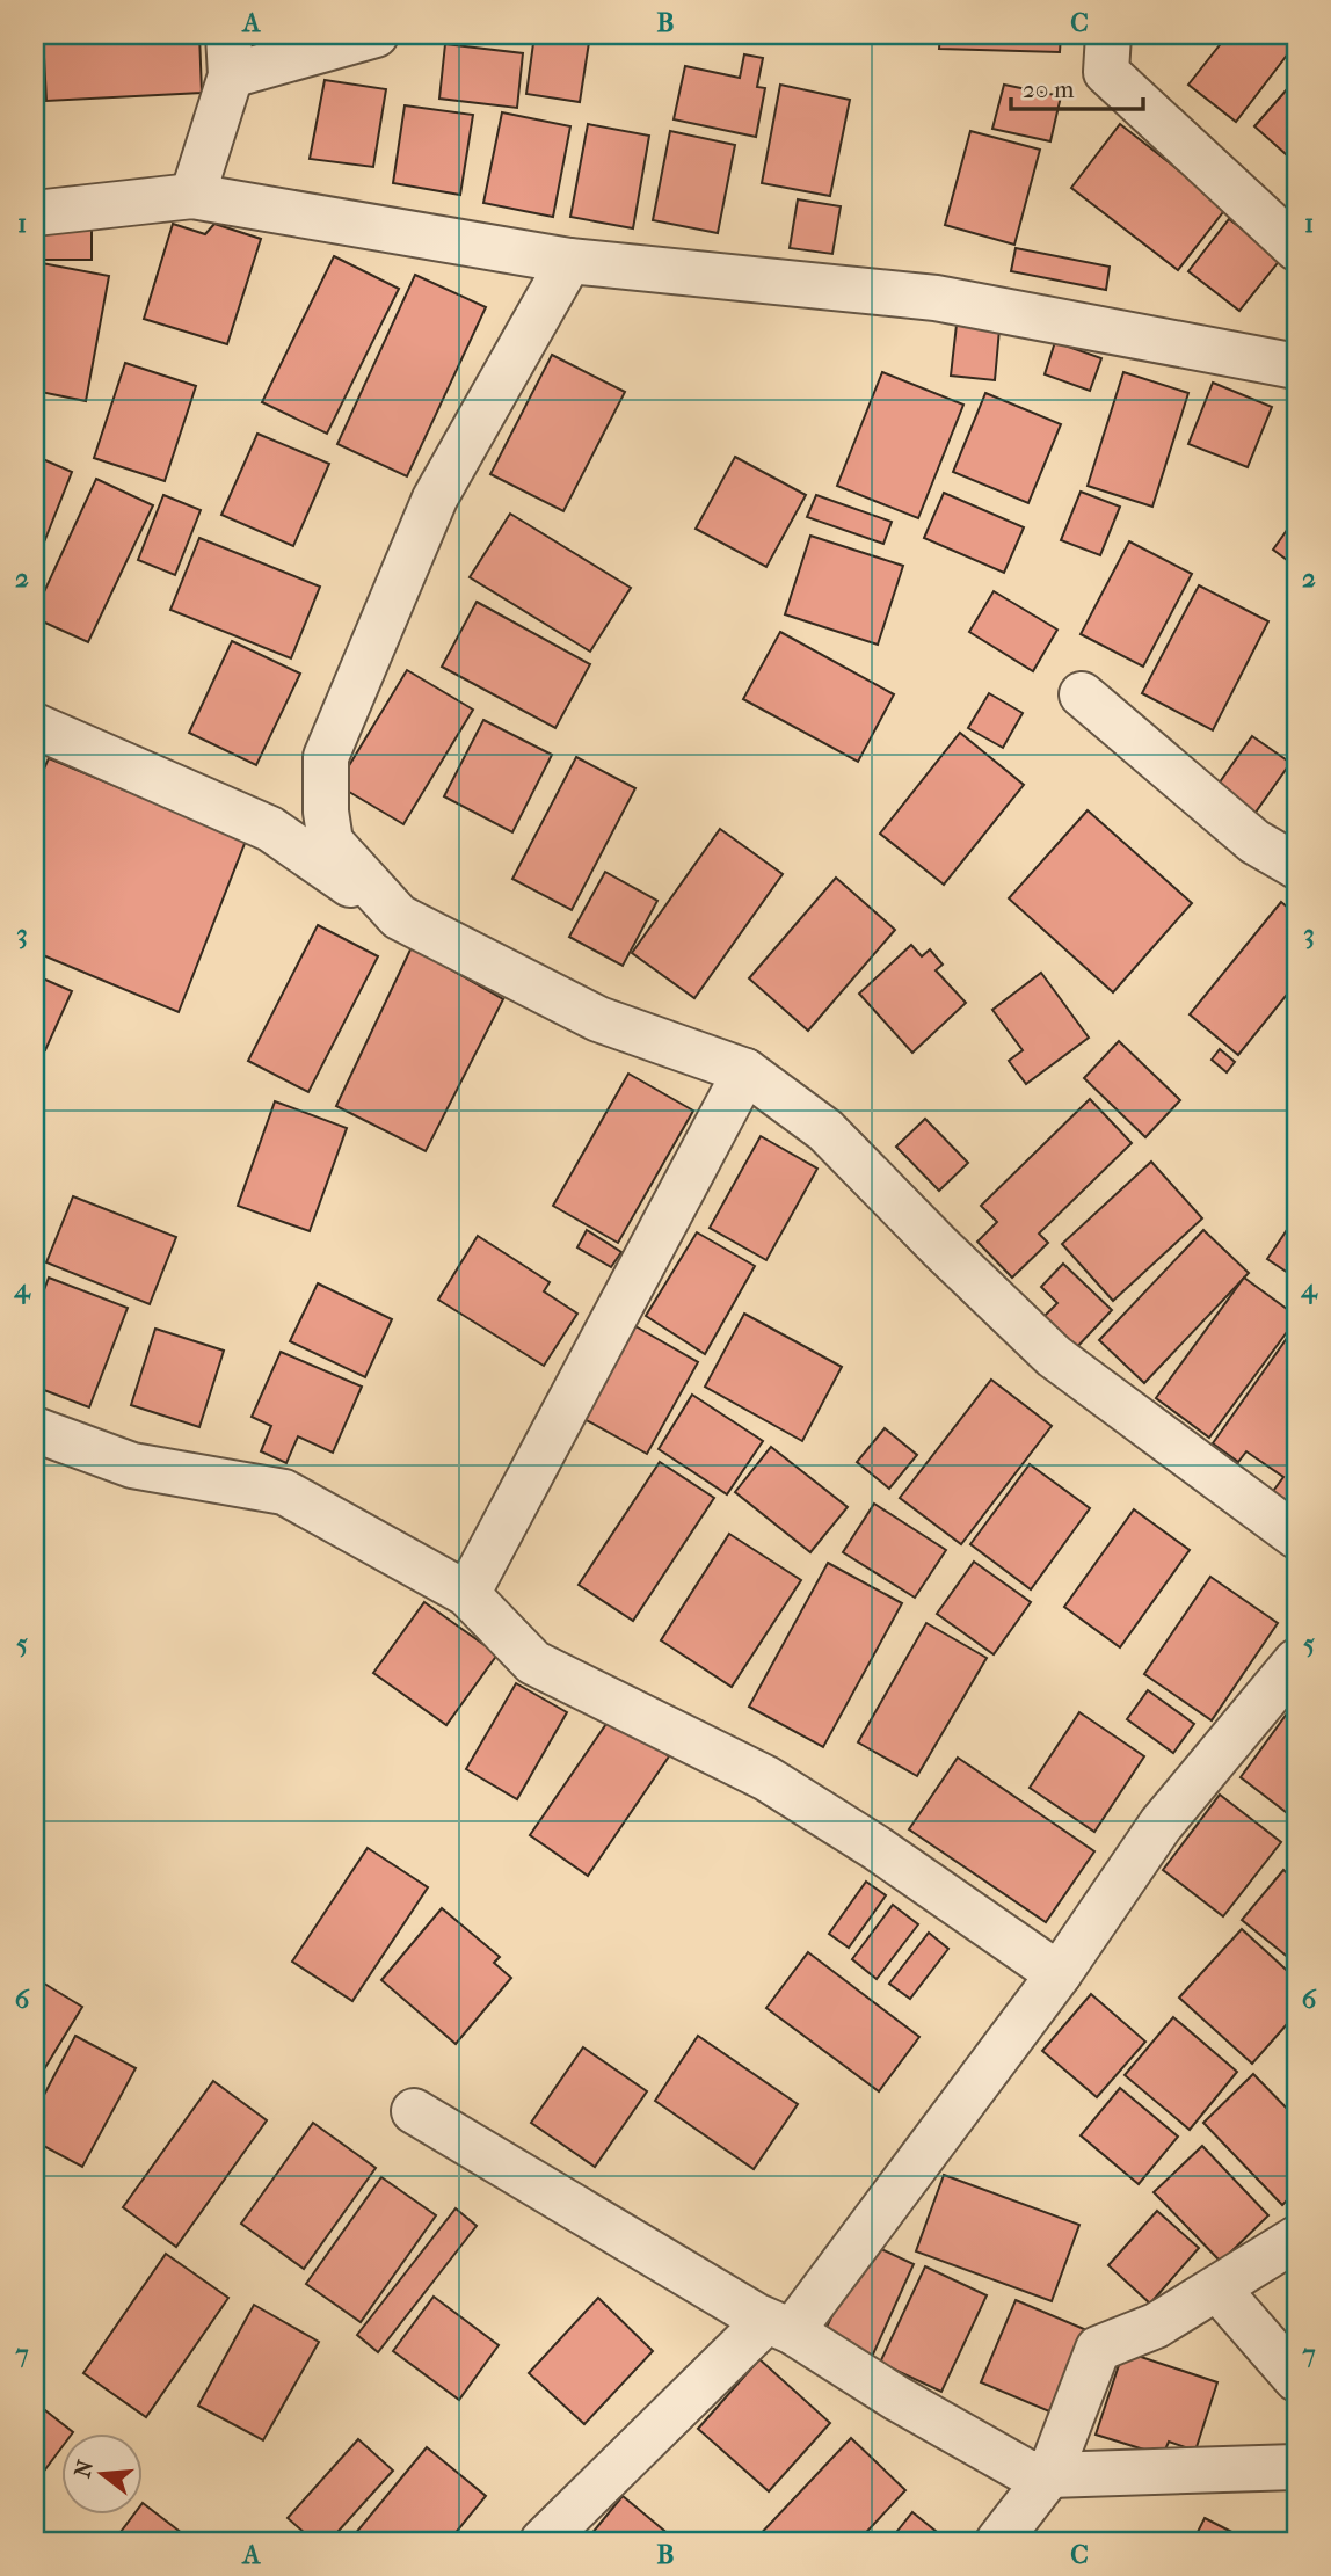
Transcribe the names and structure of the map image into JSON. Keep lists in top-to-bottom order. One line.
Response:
{"scale_bar":"20 m","north":"left","grid":{"columns":["A","B","C"],"rows":["1","2","3","4","5","6","7"]}}
